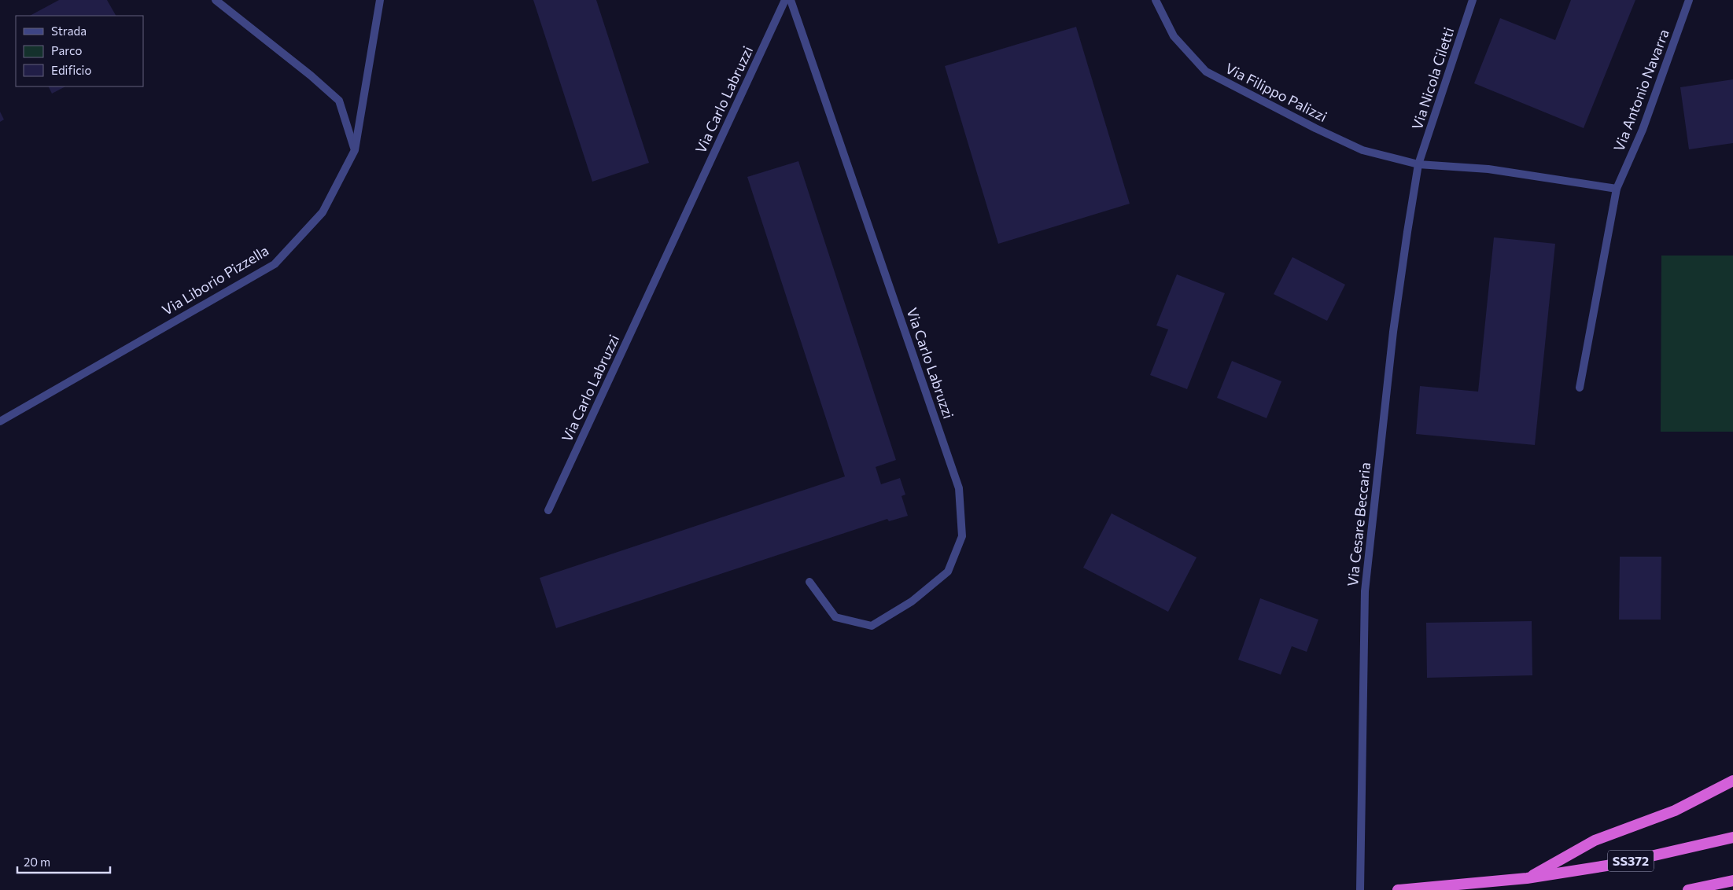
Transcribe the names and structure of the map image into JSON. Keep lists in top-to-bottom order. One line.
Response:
{"streets":{"highway":["SS372"],"street":["Via Nicola Ciletti","Via Antonio Navarra","Via Filippo Palizzi","Via Carlo Labruzzi","Via Liborio Pizzella","Via Cesare Beccaria"]},"crossings":[["Via Nicola Ciletti","Via Filippo Palizzi"],["Via Nicola Ciletti","Via Cesare Beccaria"],["Via Filippo Palizzi","Via Cesare Beccaria"]],"legend":["Strada","Parco","Edificio"],"scale_bar":"20 m"}
